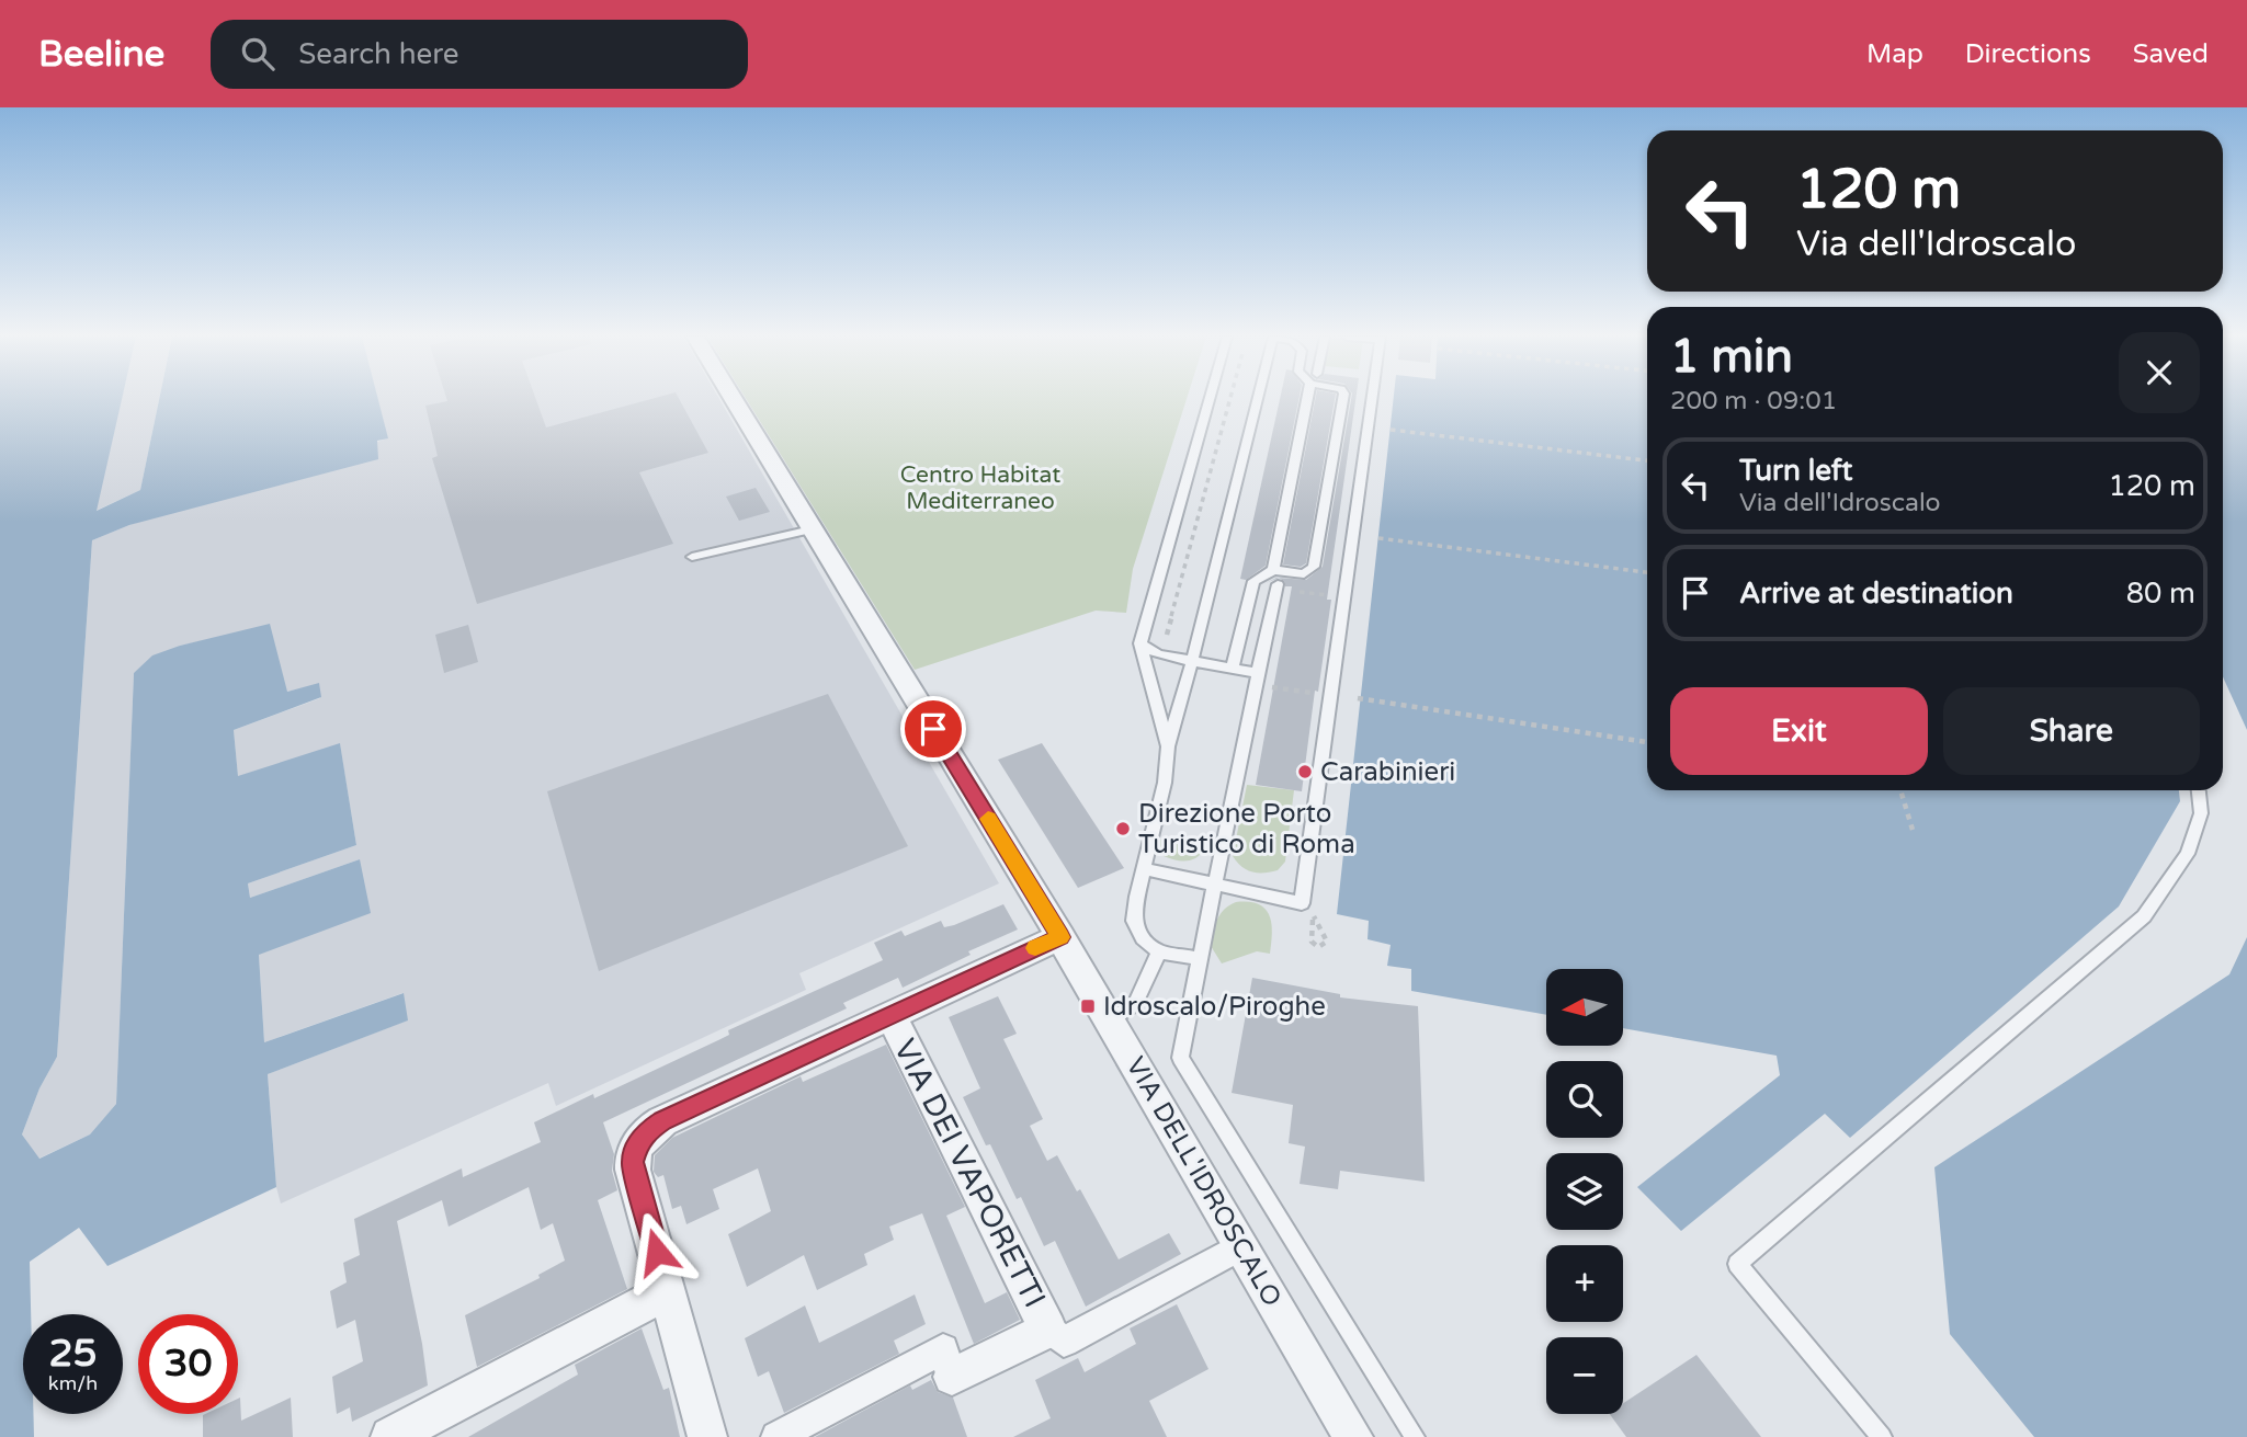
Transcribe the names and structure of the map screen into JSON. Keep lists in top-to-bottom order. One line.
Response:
{"streets":{"street":["VIA DEI VAPORETTI","VIA DELL'IDROSCALO"]},"parks":["Centro Habitat Mediterraneo"],"places":{"other":["Carabinieri","Direzione Porto Turistico di Roma"],"transit":["Idroscalo/Piroghe"]},"north":"left","page":{"header":"Beeline","search":"Search here","nav":["Map","Directions","Saved"],"turn":["120 m","Via dell'Idroscalo"],"heading":["1 min","200 m · 09:01"],"list":[{"name":"Turn left","note":"Via dell'Idroscalo","value":"120 m"},{"name":"Arrive at destination","value":"80 m"}],"buttons":["Exit","Share"],"map_buttons":["+","−"],"speed":"25 km/h","limit":"30"}}
